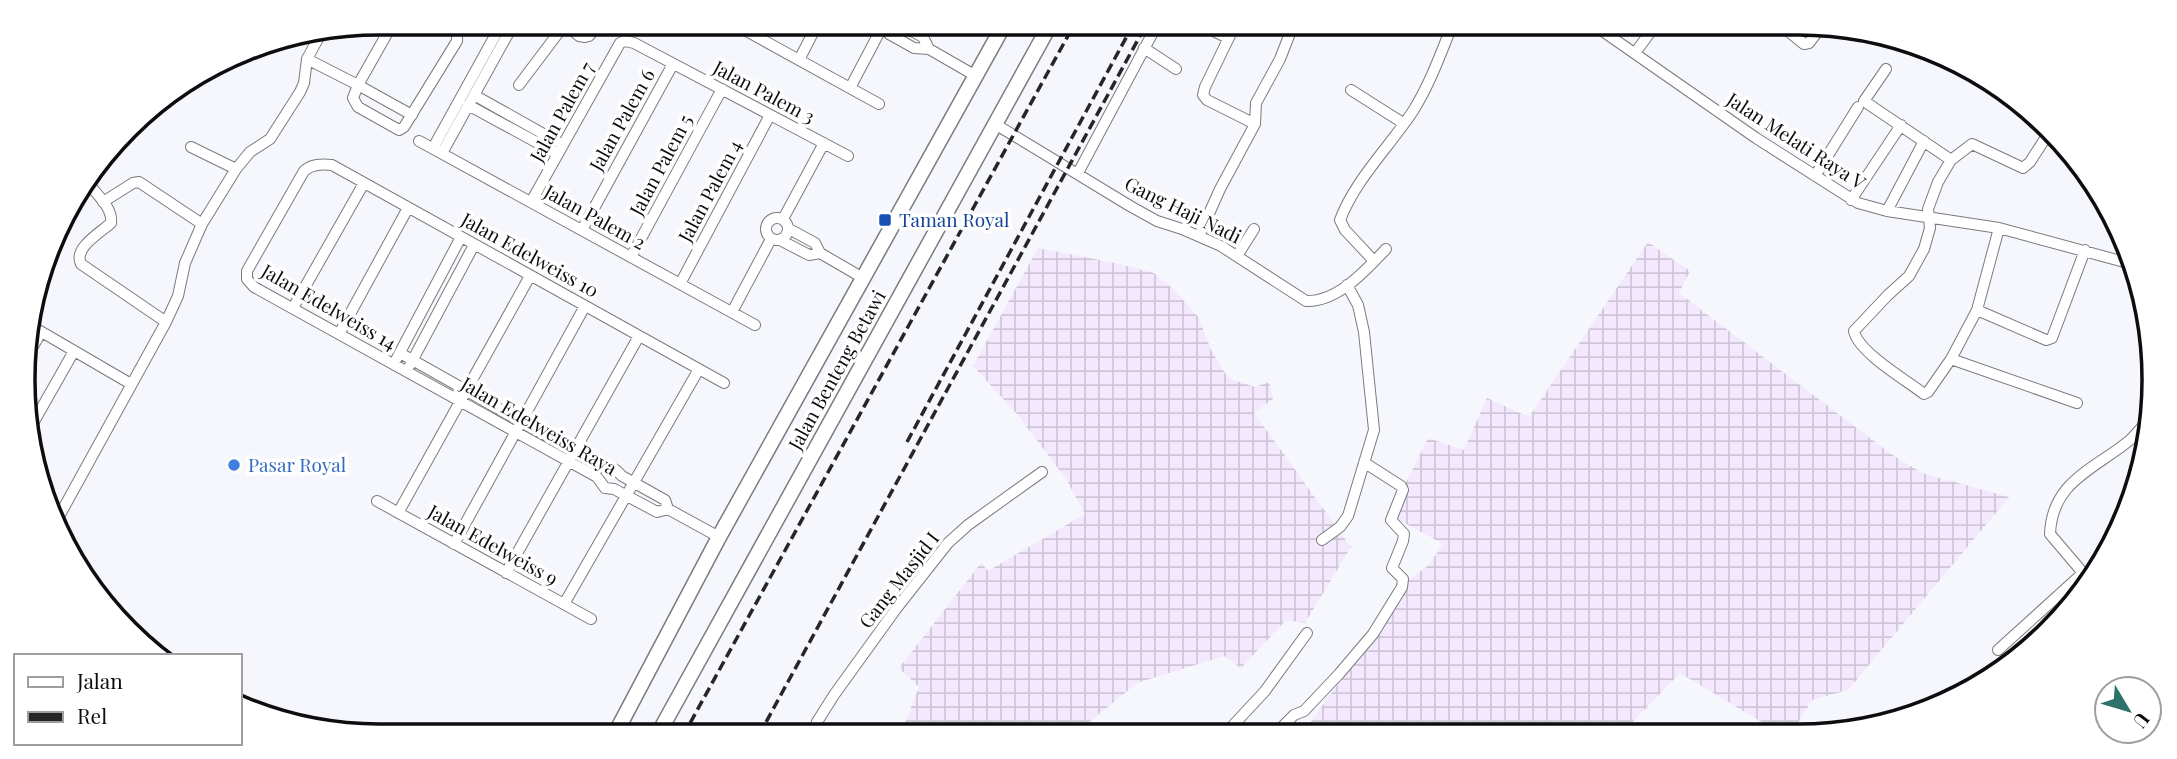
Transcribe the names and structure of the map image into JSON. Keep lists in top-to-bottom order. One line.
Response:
{"streets":{"main road":["Jalan Benteng Betawi"],"street":["Jalan Palem 3","Jalan Palem 7","Jalan Palem 6","Jalan Melati Raya V","Jalan Palem 5","Jalan Palem 4","Gang Haji Nadi","Jalan Palem 2","Jalan Edelweiss 10","Jalan Edelweiss 14","Jalan Edelweiss Raya","Jalan Edelweiss 9","Gang Masjid I"]},"crossings":[["Jalan Palem 3","Jalan Palem 7"],["Jalan Palem 3","Jalan Palem 6"],["Jalan Palem 3","Jalan Palem 5"],["Jalan Palem 3","Jalan Palem 4"],["Jalan Palem 7","Jalan Palem 2"],["Jalan Palem 6","Jalan Palem 2"],["Jalan Palem 5","Jalan Palem 2"],["Jalan Palem 4","Jalan Palem 2"],["Gang Haji Nadi","Jalan Benteng Betawi"],["Jalan Edelweiss 10","Jalan Edelweiss 14"],["Jalan Edelweiss 14","Jalan Edelweiss Raya"],["Jalan Benteng Betawi","Jalan Edelweiss Raya"]],"places":{"transit":["Taman Royal"],"other":["Pasar Royal"]},"legend":["Jalan","Rel"],"north":"bottom right"}
